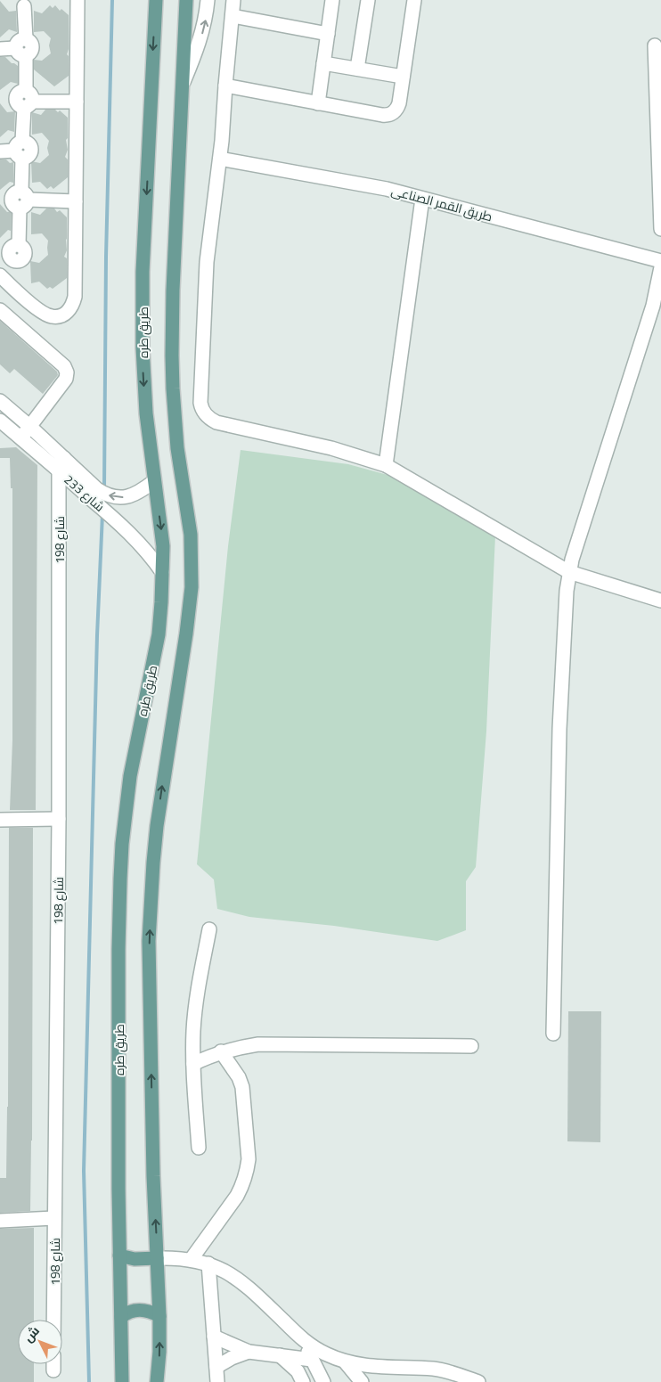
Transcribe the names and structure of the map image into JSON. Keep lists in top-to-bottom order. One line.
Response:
{"streets":{"main road":["طريق طره"],"street":["طريق القمر الصناعى","شارع 233","شارع 198"]},"crossings":[["طريق طره","شارع 233"],["شارع 233","شارع 198"]],"north":"top left"}
